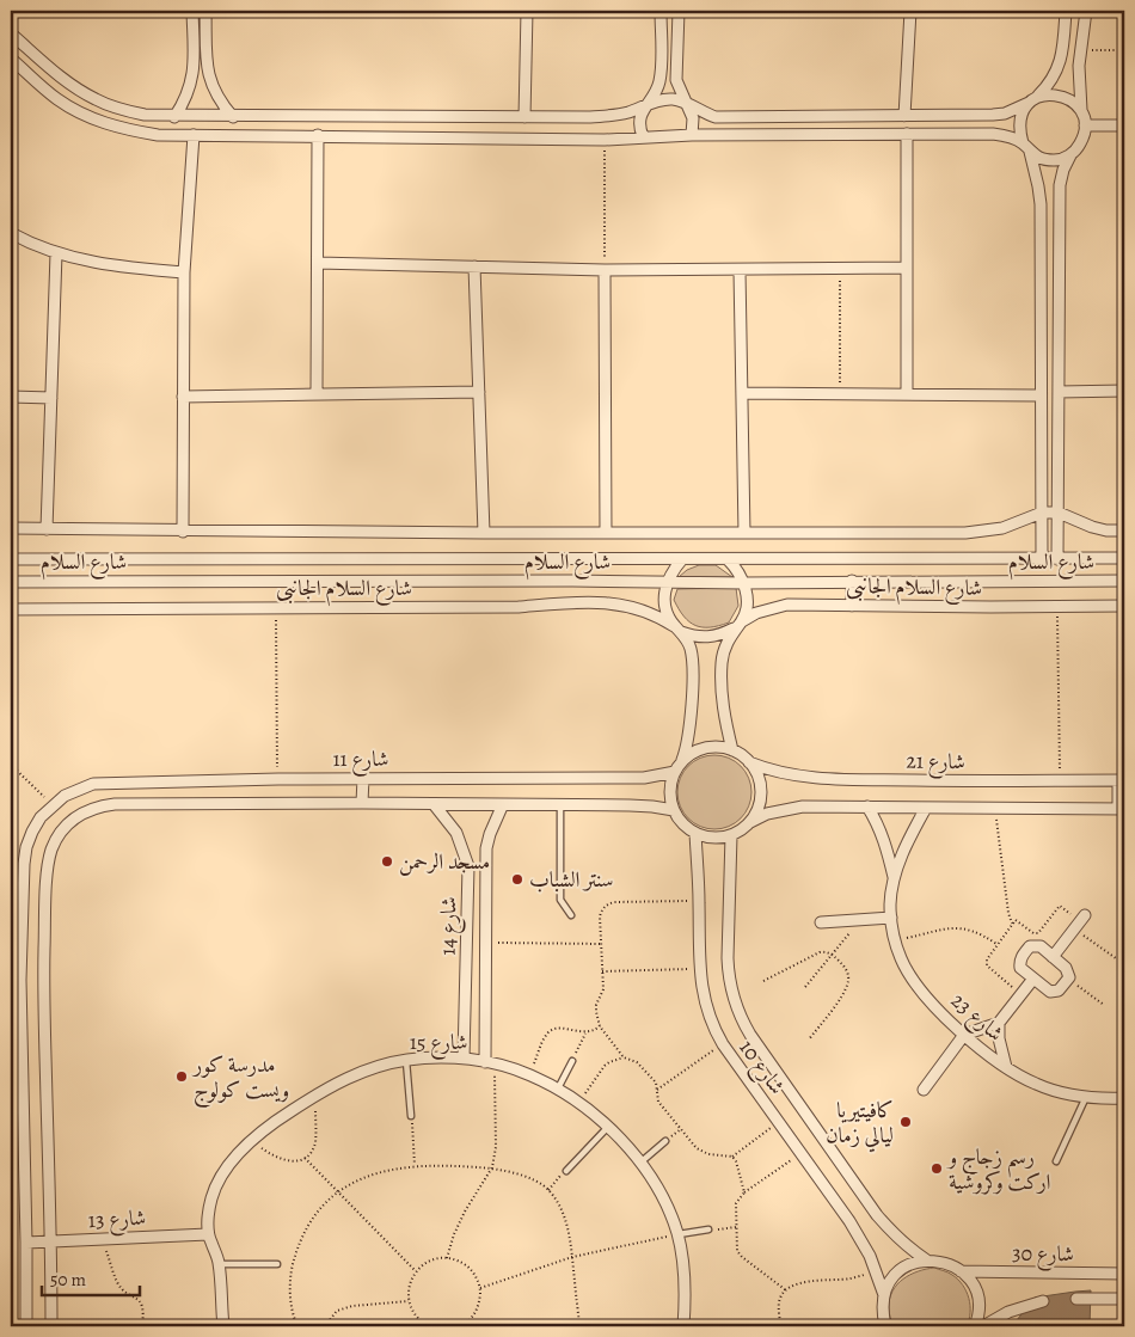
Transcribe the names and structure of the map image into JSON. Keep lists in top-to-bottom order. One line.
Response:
{"streets":{"street":["شارع السلام","شارع السلام الجانبى","شارع 11","شارع 21","شارع 14","شارع 23","شارع 15","شارع 10","شارع 13","شارع 30"]},"crossings":[["شارع 11","شارع 21"],["شارع 11","شارع 14"],["شارع 11","شارع 10"],["شارع 11","شارع 13"],["شارع 21","شارع 10"],["شارع 14","شارع 15"],["شارع 15","شارع 13"],["شارع 10","شارع 30"]],"places":["مسجد الرحمن","سنتر الشباب","مدرسة كور ويست كولوج","كافيتيريا ليالي زمان","رسم زجاج و اركت وكروشية"],"scale_bar":"50 m"}
